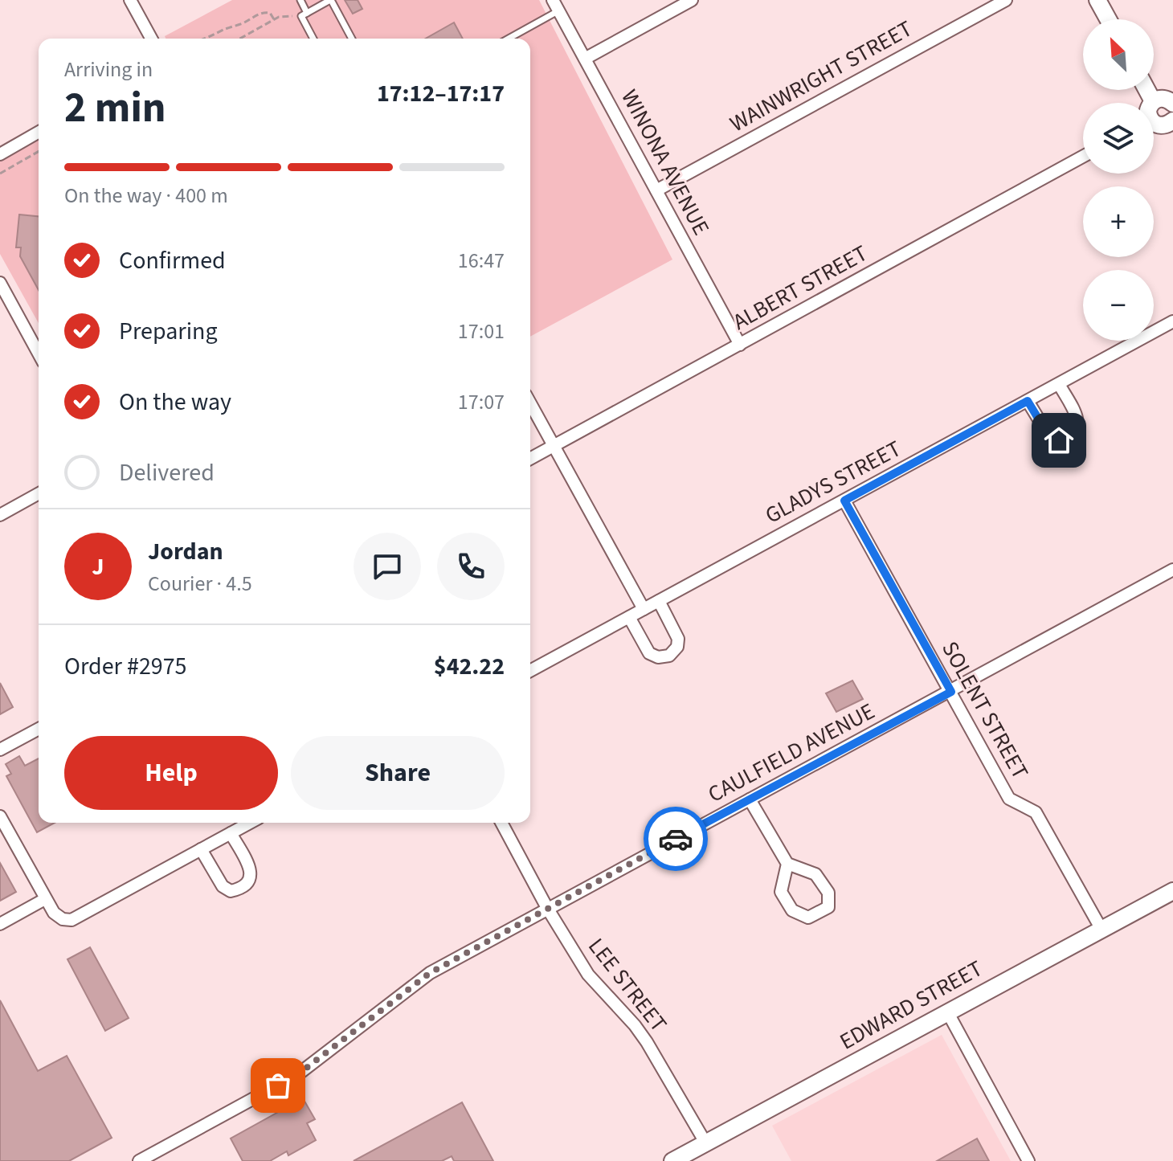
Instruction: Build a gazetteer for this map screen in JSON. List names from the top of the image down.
{
  "streets": {
    "street": [
      "WAINWRIGHT STREET",
      "WINONA AVENUE",
      "ALBERT STREET",
      "GLADYS STREET",
      "SOLENT STREET",
      "CAULFIELD AVENUE",
      "LEE STREET",
      "EDWARD STREET"
    ]
  },
  "crossings": [
    ["WAINWRIGHT STREET", "WINONA AVENUE"],
    ["WINONA AVENUE", "ALBERT STREET"],
    ["GLADYS STREET", "SOLENT STREET"],
    ["SOLENT STREET", "CAULFIELD AVENUE"],
    ["SOLENT STREET", "EDWARD STREET"],
    ["CAULFIELD AVENUE", "LEE STREET"],
    ["LEE STREET", "EDWARD STREET"]
  ],
  "north": "top left",
  "page": {
    "map_buttons": ["+", "−"],
    "heading": ["2 min", "Arriving in", "17:12–17:17"],
    "panel": [
      "Jordan",
      "Courier · 4.5",
      "Order #2975",
      "$42.22"
    ],
    "bar": "On the way · 400 m",
    "list": [
      ["Confirmed", "16:47"],
      ["Preparing", "17:01"],
      ["On the way", "17:07"],
      "Delivered"
    ],
    "round": "J",
    "buttons": ["Help", "Share"]
  }
}
